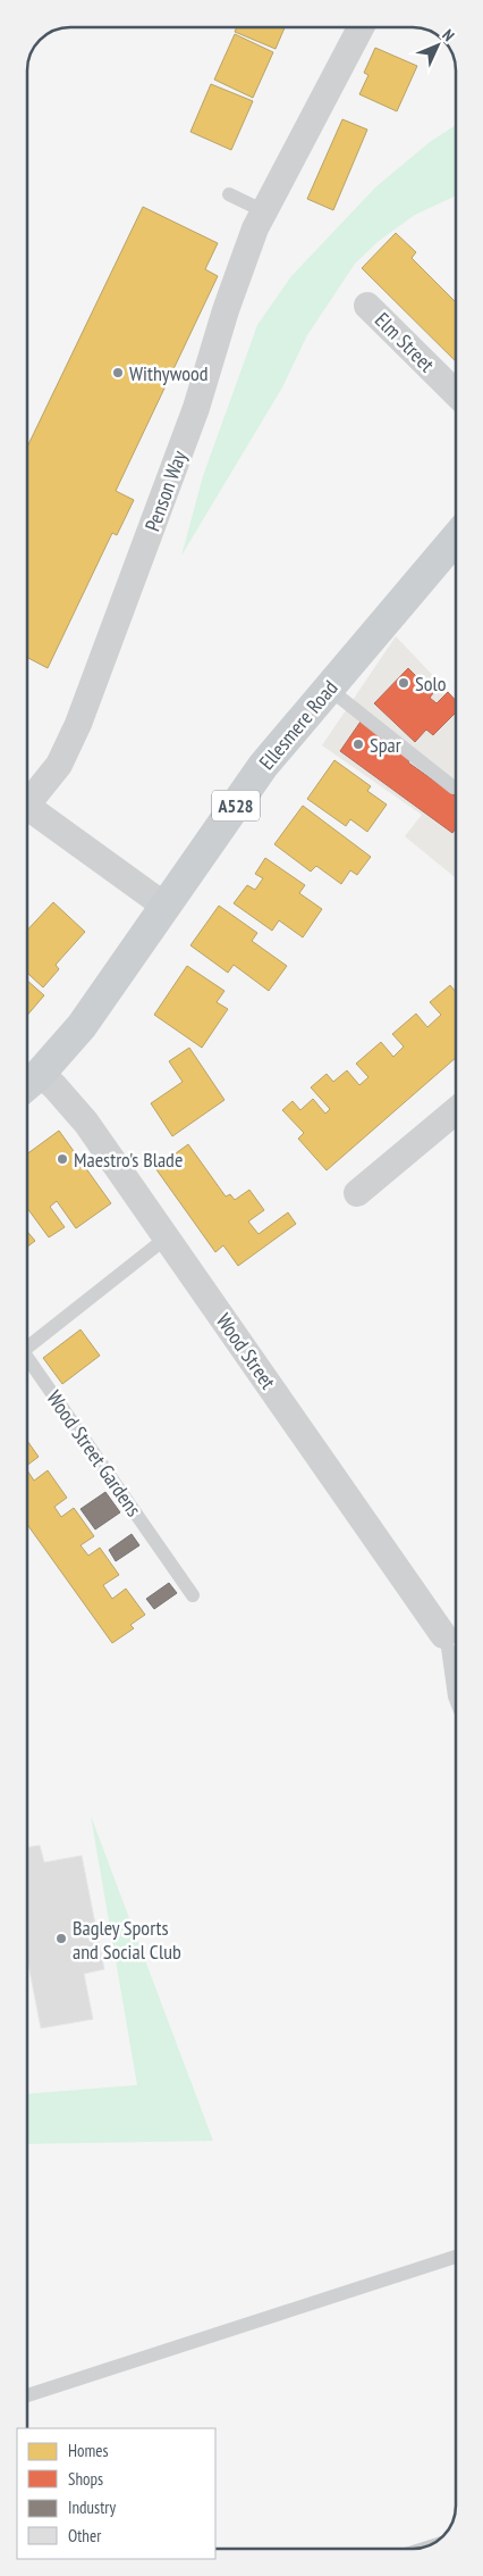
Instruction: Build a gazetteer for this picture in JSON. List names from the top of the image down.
{
  "streets": {
    "main road": ["Ellesmere Road", "A528"],
    "street": ["Elm Street", "Penson Way", "Wood Street"],
    "lane": ["Wood Street Gardens"]
  },
  "crossings": [
    ["Penson Way", "Ellesmere Road"],
    ["Ellesmere Road", "Wood Street"],
    ["Wood Street", "Wood Street Gardens"]
  ],
  "places": [
    "Withywood",
    "Solo",
    "Spar",
    "Maestro's Blade",
    "Bagley Sports and Social Club"
  ],
  "legend": [
    "Homes",
    "Shops",
    "Industry",
    "Other"
  ],
  "north": "top right"
}
